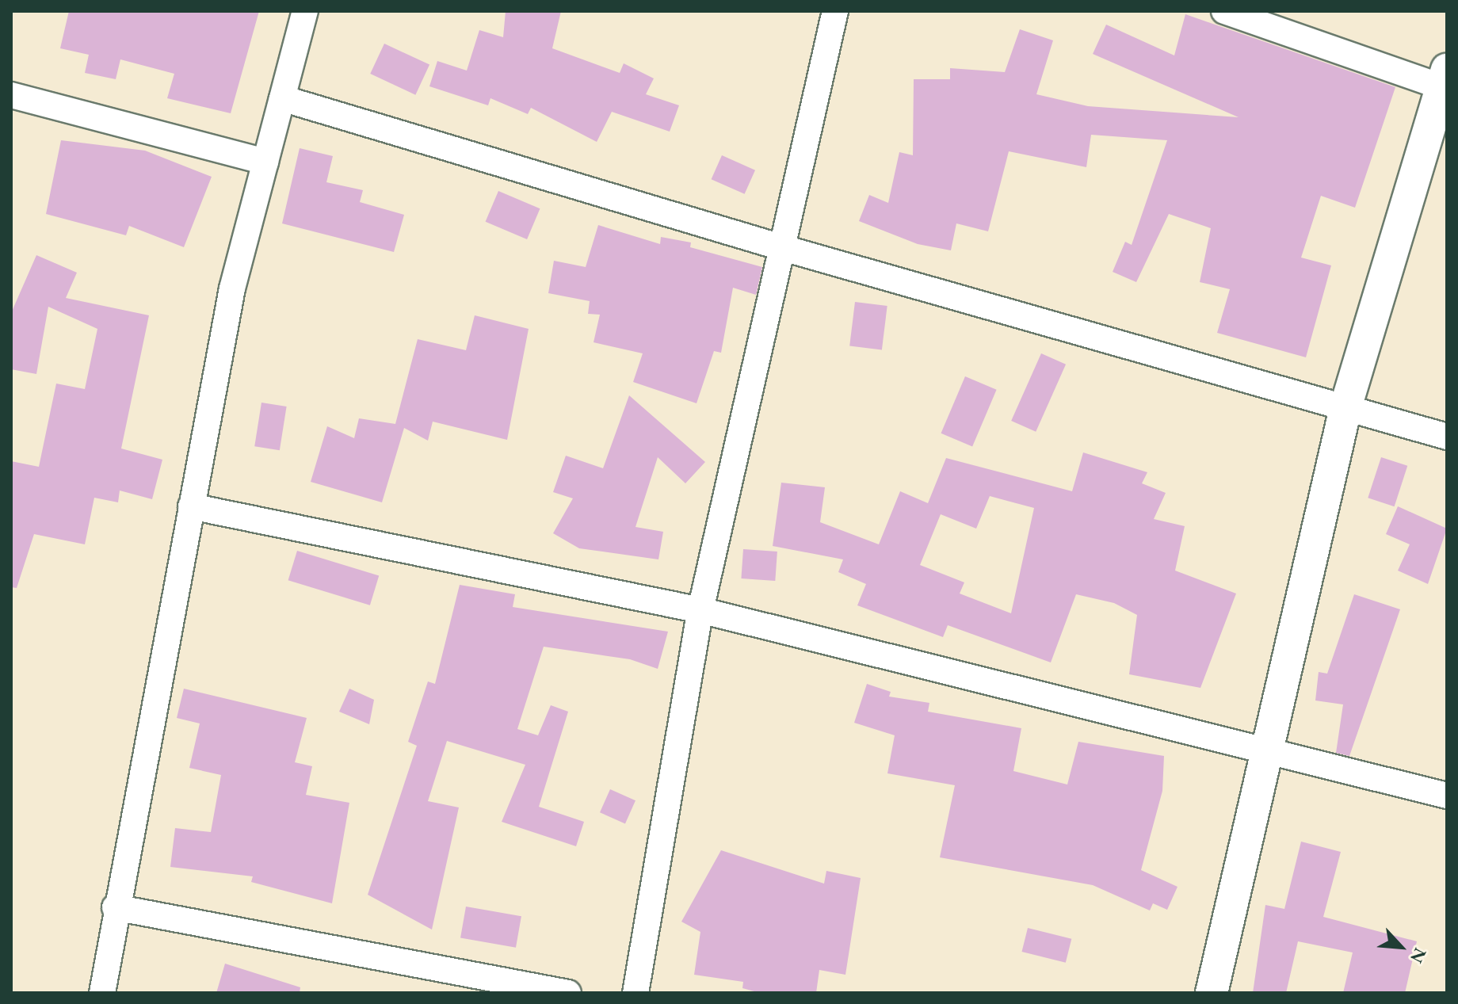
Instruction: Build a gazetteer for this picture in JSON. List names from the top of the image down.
{
  "north": "bottom right"
}
